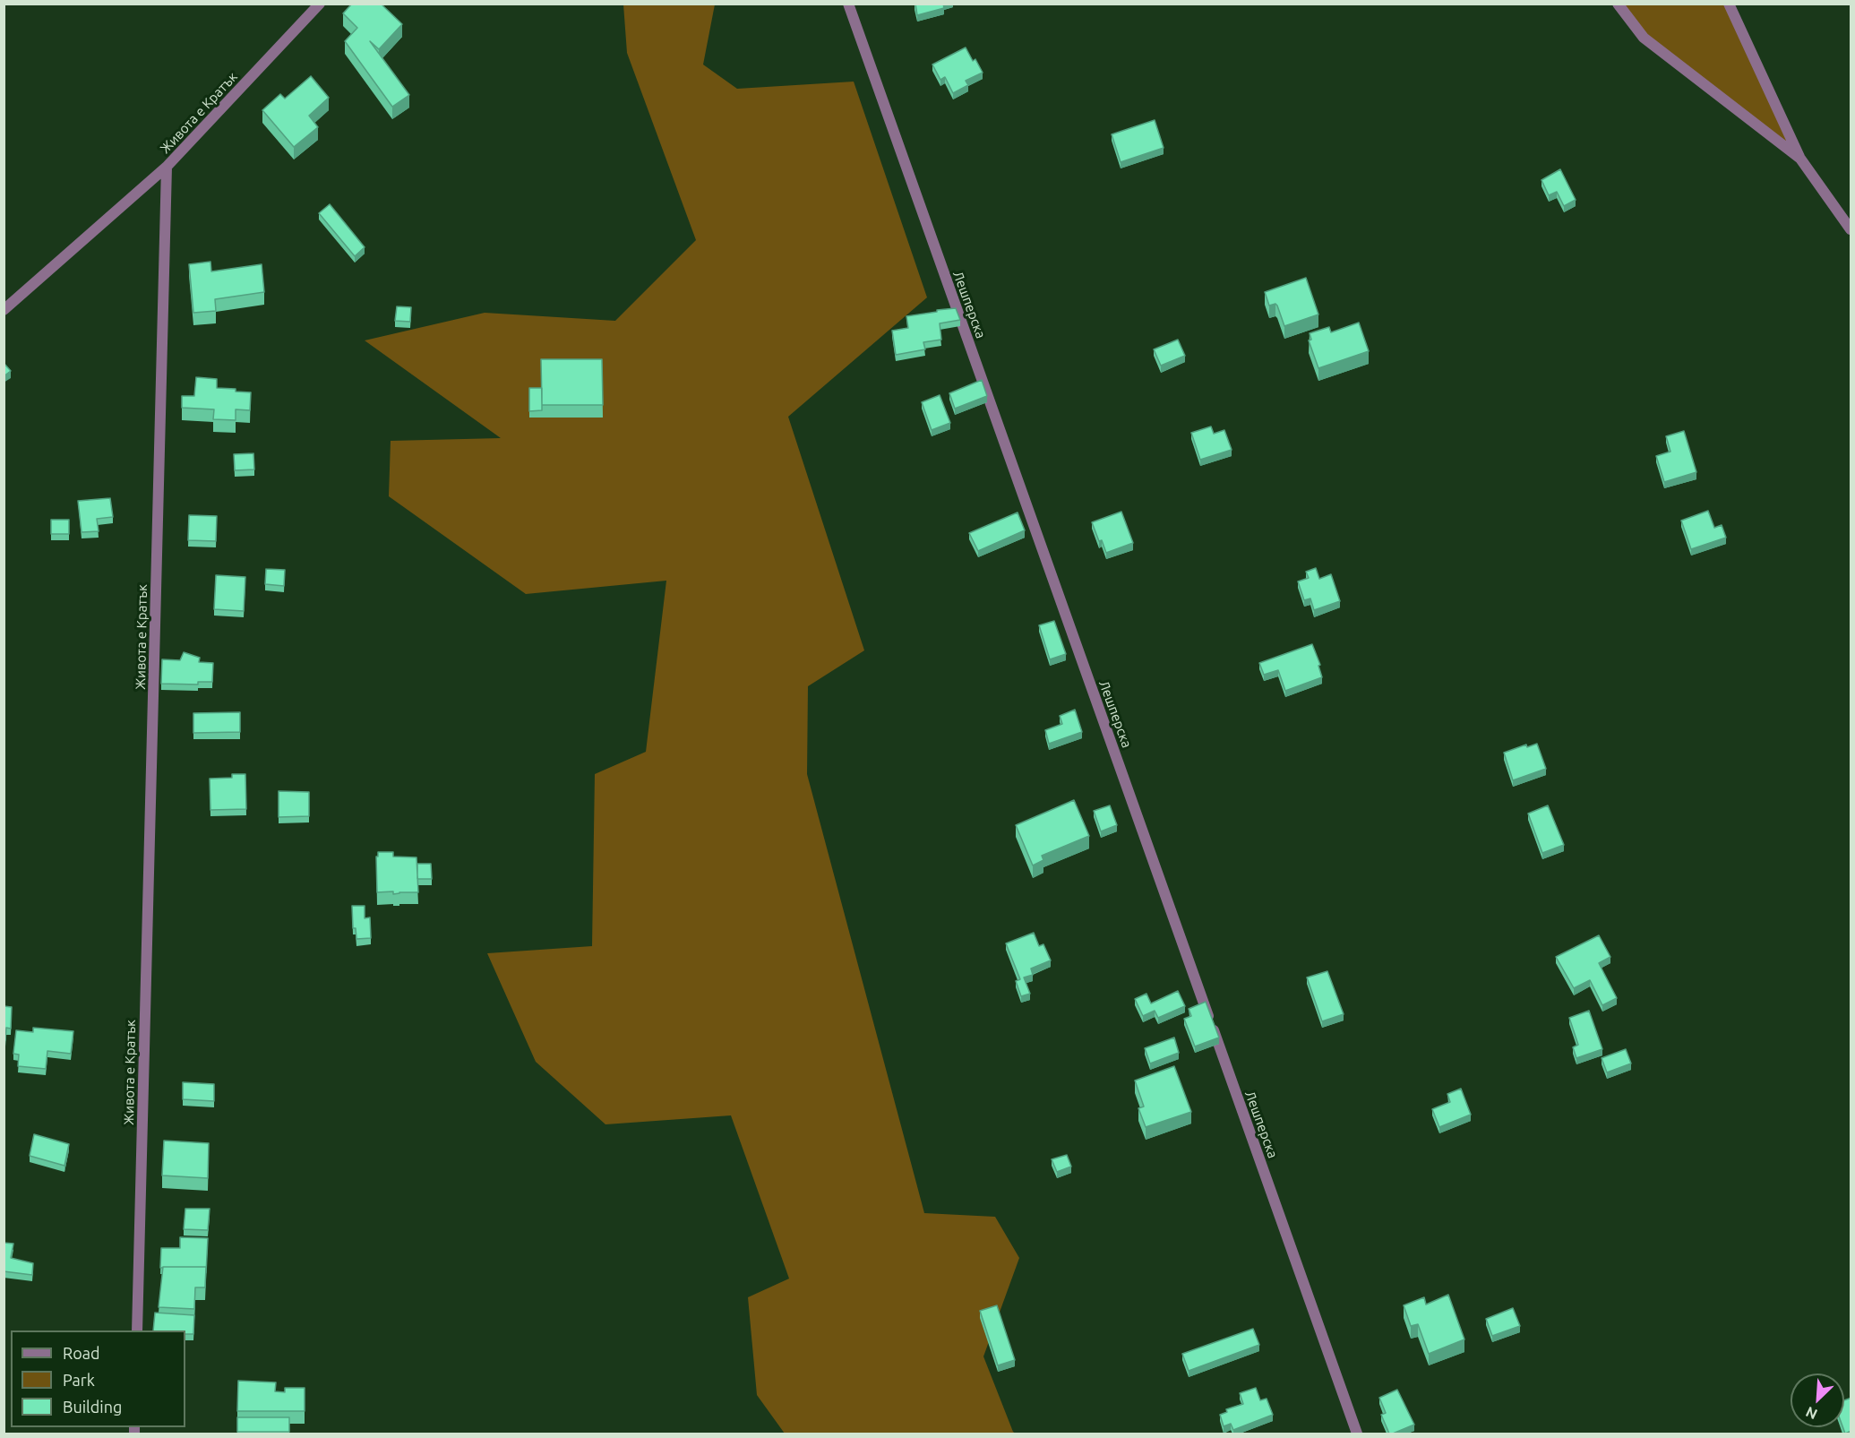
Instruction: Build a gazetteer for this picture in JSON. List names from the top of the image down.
{
  "streets": {
    "street": ["Живота е Кратък", "Лешперска"]
  },
  "legend": ["Road", "Park", "Building"],
  "north": "bottom left"
}
